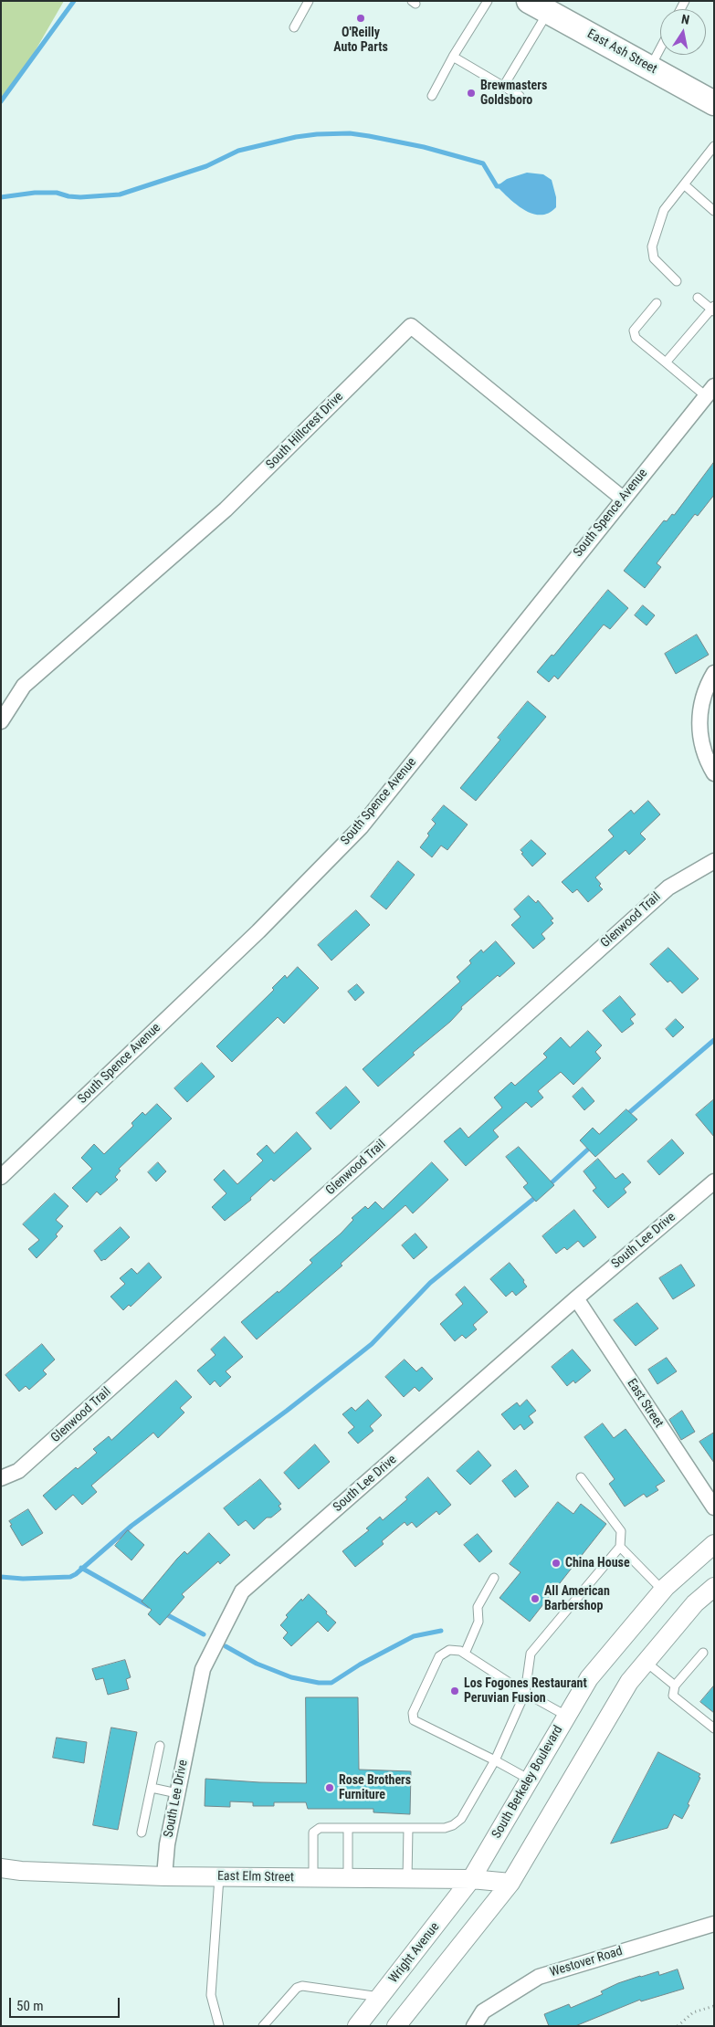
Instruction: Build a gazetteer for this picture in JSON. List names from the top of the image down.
{
  "streets": {
    "main road": ["East Ash Street"],
    "street": [
      "South Hillcrest Drive",
      "South Spence Avenue",
      "Glenwood Trail",
      "South Lee Drive",
      "East Street",
      "South Berkeley Boulevard",
      "East Elm Street",
      "Wright Avenue",
      "Westover Road"
    ]
  },
  "crossings": [
    ["South Hillcrest Drive", "South Spence Avenue"],
    ["South Lee Drive", "East Street"],
    ["South Lee Drive", "East Elm Street"],
    ["South Berkeley Boulevard", "East Elm Street"],
    ["South Berkeley Boulevard", "Wright Avenue"],
    ["East Elm Street", "Wright Avenue"]
  ],
  "places": [
    "O'Reilly Auto Parts",
    "Brewmasters Goldsboro",
    "China House",
    "All American Barbershop",
    "Los Fogones Restaurant Peruvian Fusion",
    "Rose Brothers Furniture"
  ],
  "scale_bar": "50 m",
  "north": "top"
}
